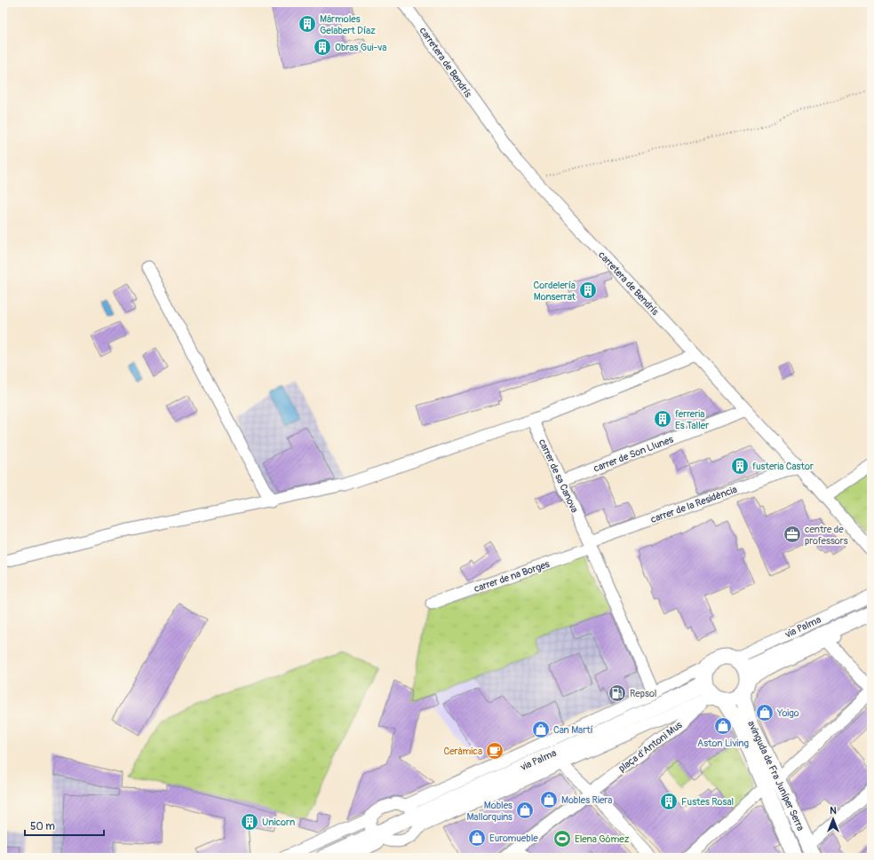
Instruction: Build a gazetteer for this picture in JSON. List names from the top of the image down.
{
  "streets": {
    "main road": ["via Palma", "avinguda de Fra Juníper Serra"],
    "street": [
      "carretera de Bendrís",
      "carrer de Son Llunes",
      "carrer de sa Canova",
      "carrer de la Residència",
      "carrer de na Borges",
      "plaça d'Antoni Mus"
    ]
  },
  "crossings": [
    ["carretera de Bendrís", "carrer de Son Llunes"],
    ["carretera de Bendrís", "carrer de la Residència"],
    ["carrer de Son Llunes", "carrer de sa Canova"],
    ["carrer de sa Canova", "carrer de la Residència"],
    ["carrer de sa Canova", "carrer de na Borges"],
    ["carrer de sa Canova", "via Palma"],
    ["carrer de la Residència", "carrer de na Borges"],
    ["via Palma", "plaça d'Antoni Mus"],
    ["via Palma", "avinguda de Fra Juníper Serra"],
    ["plaça d'Antoni Mus", "avinguda de Fra Juníper Serra"]
  ],
  "places": {
    "building": [
      "Mármoles Gelabert Díaz",
      "Obras Gui-va",
      "Cordelería Monserrat",
      "ferreria Es Taller",
      "fusteria Castor",
      "Fustes Rosal",
      "Unicorn"
    ],
    "office": ["centre de professors"],
    "fuel station": ["Repsol"],
    "shop": [
      "Yoigo",
      "Aston Living",
      "Can Martí",
      "Mobles Riera",
      "Mobles Mallorquins",
      "Euromueble"
    ],
    "cafe": ["Ceràmica"],
    "sports": ["Elena Gómez"]
  },
  "scale_bar": "50 m",
  "north": "top"
}
